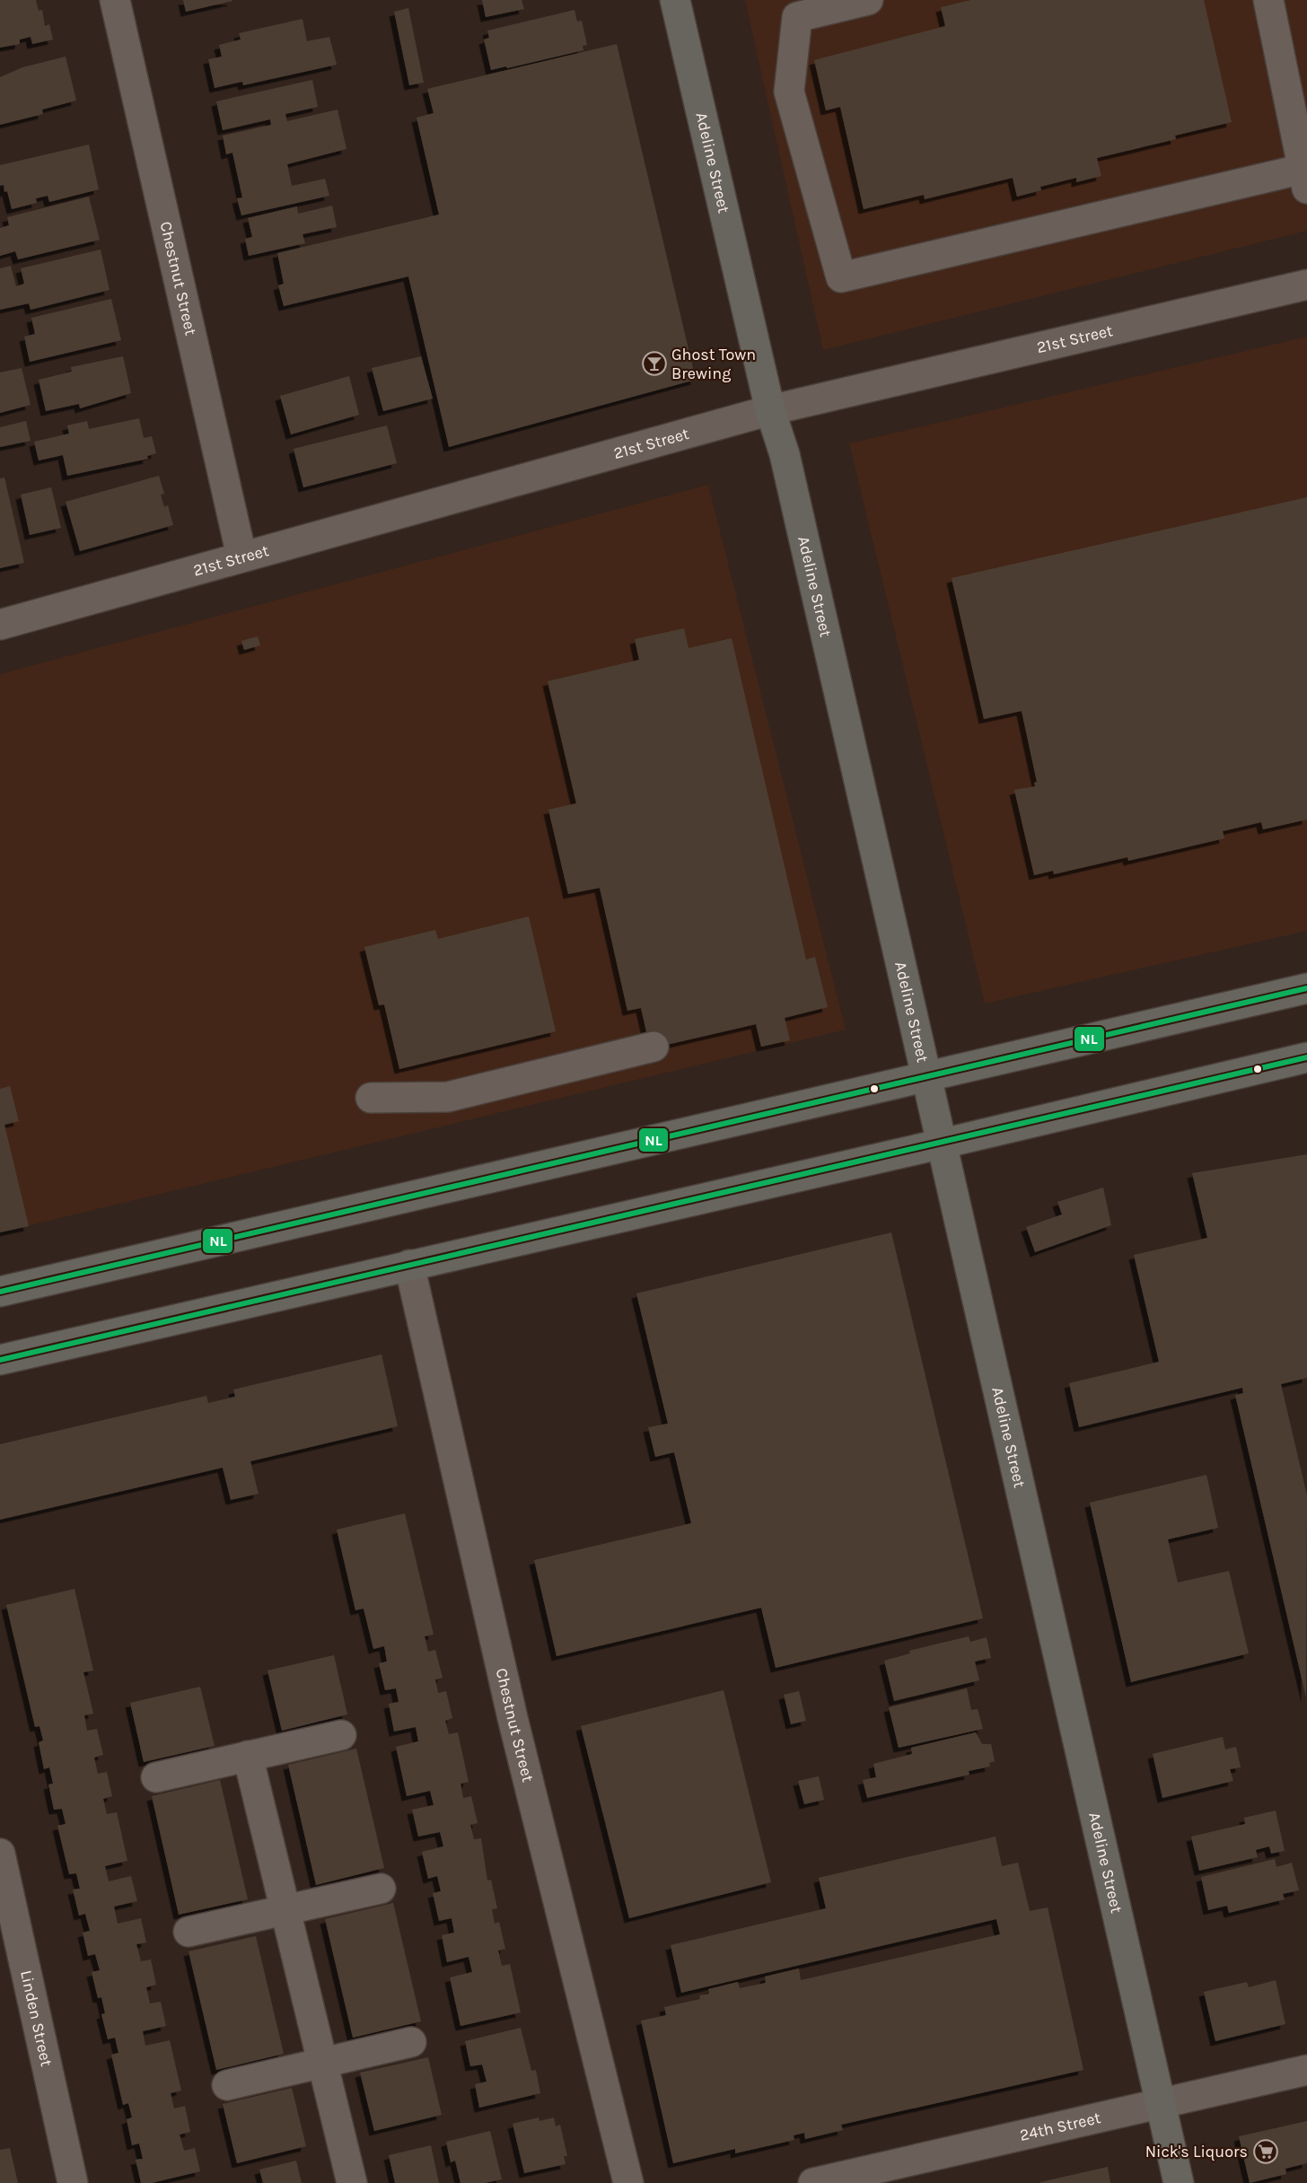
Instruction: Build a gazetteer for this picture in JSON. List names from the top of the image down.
{
  "streets": {
    "main road": ["Adeline Street"],
    "street": [
      "Chestnut Street",
      "21st Street",
      "Linden Street",
      "24th Street"
    ]
  },
  "crossings": [
    ["Adeline Street", "21st Street"],
    ["Adeline Street", "24th Street"],
    ["Chestnut Street", "21st Street"]
  ],
  "places": {
    "bar": ["Ghost Town Brewing"],
    "supermarket": ["Nick's Liquors"]
  },
  "lines": ["transit line NL"]
}
